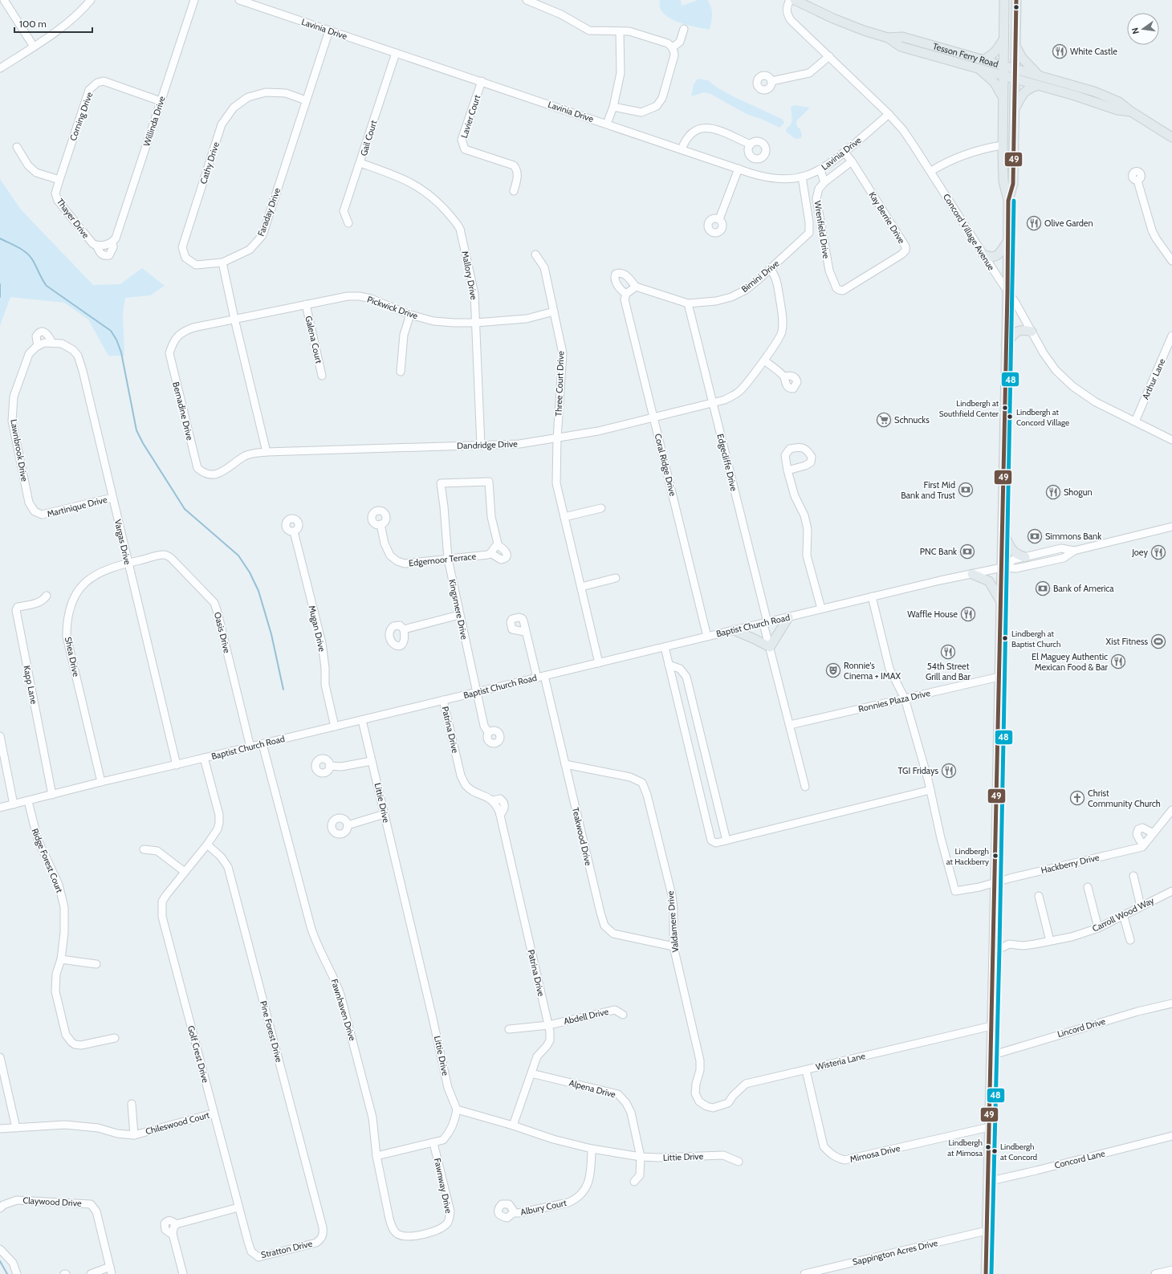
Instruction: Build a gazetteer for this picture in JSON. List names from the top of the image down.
{
  "streets": {
    "main road": ["Tesson Ferry Road"],
    "street": [
      "Lavinia Drive",
      "Corning Drive",
      "Lavier Court",
      "Willinda Drive",
      "Gail Court",
      "Cathy Drive",
      "Faraday Drive",
      "Kay Berrie Drive",
      "Thayer Drive",
      "Wrenfield Drive",
      "Concord Village Avenue",
      "Mallory Drive",
      "Bimini Drive",
      "Pickwick Drive",
      "Galena Court",
      "Arthur Lane",
      "Three Court Drive",
      "Bernadine Drive",
      "Dandridge Drive",
      "Lawnbrook Drive",
      "Edgecliffe Drive",
      "Coral Ridge Drive",
      "Martinique Drive",
      "Vargas Drive",
      "Edgemoor Terrace",
      "Kingsmere Drive",
      "Baptist Church Road",
      "Mugan Drive",
      "Oasis Drive",
      "Shea Drive",
      "Kapp Lane",
      "Ronnies Plaza Drive",
      "Patrina Drive",
      "Littie Drive",
      "Teakwood Drive",
      "Ridge Forest Court",
      "Hackberry Drive",
      "Carroll Wood Way",
      "Valdamere Drive",
      "Fawnhaven Drive",
      "Abdell Drive",
      "Lincord Drive",
      "Pine Forest Drive",
      "Golf Crest Drive",
      "Wisteria Lane",
      "Alpena Drive",
      "Chileswood Court",
      "Mimosa Drive",
      "Concord Lane",
      "Fawnway Drive",
      "Claywood Drive",
      "Albury Court",
      "Stratton Drive",
      "Sappington Acres Drive"
    ]
  },
  "crossings": [
    ["Lavinia Drive", "Lavier Court"],
    ["Lavinia Drive", "Gail Court"],
    ["Lavinia Drive", "Faraday Drive"],
    ["Lavinia Drive", "Kay Berrie Drive"],
    ["Lavinia Drive", "Concord Village Avenue"],
    ["Lavinia Drive", "Bimini Drive"],
    ["Corning Drive", "Willinda Drive"],
    ["Corning Drive", "Thayer Drive"],
    ["Willinda Drive", "Thayer Drive"],
    ["Gail Court", "Mallory Drive"],
    ["Cathy Drive", "Faraday Drive"],
    ["Kay Berrie Drive", "Wrenfield Drive"],
    ["Concord Village Avenue", "Arthur Lane"],
    ["Mallory Drive", "Pickwick Drive"],
    ["Mallory Drive", "Dandridge Drive"],
    ["Bimini Drive", "Dandridge Drive"],
    ["Bimini Drive", "Edgecliffe Drive"],
    ["Bimini Drive", "Coral Ridge Drive"],
    ["Pickwick Drive", "Galena Court"],
    ["Pickwick Drive", "Three Court Drive"],
    ["Pickwick Drive", "Bernadine Drive"],
    ["Three Court Drive", "Dandridge Drive"],
    ["Three Court Drive", "Baptist Church Road"],
    ["Bernadine Drive", "Dandridge Drive"],
    ["Dandridge Drive", "Edgecliffe Drive"],
    ["Dandridge Drive", "Coral Ridge Drive"],
    ["Lawnbrook Drive", "Martinique Drive"],
    ["Lawnbrook Drive", "Vargas Drive"],
    ["Edgecliffe Drive", "Baptist Church Road"],
    ["Coral Ridge Drive", "Baptist Church Road"],
    ["Martinique Drive", "Vargas Drive"],
    ["Vargas Drive", "Baptist Church Road"],
    ["Vargas Drive", "Oasis Drive"],
    ["Vargas Drive", "Shea Drive"],
    ["Edgemoor Terrace", "Kingsmere Drive"],
    ["Kingsmere Drive", "Baptist Church Road"],
    ["Baptist Church Road", "Mugan Drive"],
    ["Baptist Church Road", "Oasis Drive"],
    ["Baptist Church Road", "Shea Drive"],
    ["Baptist Church Road", "Kapp Lane"],
    ["Baptist Church Road", "Patrina Drive"],
    ["Baptist Church Road", "Littie Drive"],
    ["Baptist Church Road", "Teakwood Drive"],
    ["Baptist Church Road", "Ridge Forest Court"],
    ["Baptist Church Road", "Fawnhaven Drive"],
    ["Baptist Church Road", "Golf Crest Drive"],
    ["Oasis Drive", "Shea Drive"],
    ["Patrina Drive", "Littie Drive"],
    ["Patrina Drive", "Abdell Drive"],
    ["Patrina Drive", "Alpena Drive"],
    ["Littie Drive", "Alpena Drive"],
    ["Littie Drive", "Albury Court"],
    ["Teakwood Drive", "Valdamere Drive"],
    ["Valdamere Drive", "Wisteria Lane"],
    ["Fawnhaven Drive", "Fawnway Drive"],
    ["Pine Forest Drive", "Golf Crest Drive"],
    ["Pine Forest Drive", "Stratton Drive"],
    ["Golf Crest Drive", "Chileswood Court"],
    ["Golf Crest Drive", "Stratton Drive"],
    ["Wisteria Lane", "Mimosa Drive"]
  ],
  "places": {
    "restaurant": [
      "White Castle",
      "Olive Garden",
      "Shogun",
      "Joey",
      "Waffle House",
      "54th Street Grill and Bar",
      "El Maguey Authentic Mexican Food & Bar",
      "TGI Fridays"
    ],
    "other": [
      "Lindbergh at Southfield Center",
      "Lindbergh at Concord Village",
      "Lindbergh at Baptist Church",
      "Lindbergh at Hackberry",
      "Lindbergh at Mimosa",
      "Lindbergh at Concord"
    ],
    "supermarket": ["Schnucks"],
    "bank": [
      "First Mid Bank and Trust",
      "Simmons Bank",
      "PNC Bank",
      "Bank of America"
    ],
    "sports": ["Xist Fitness"],
    "theatre": ["Ronnie's Cinema + IMAX"],
    "church": ["Christ Community Church"]
  },
  "lines": ["transit line 49", "transit line 48"],
  "scale_bar": "100 m",
  "north": "left"
}
